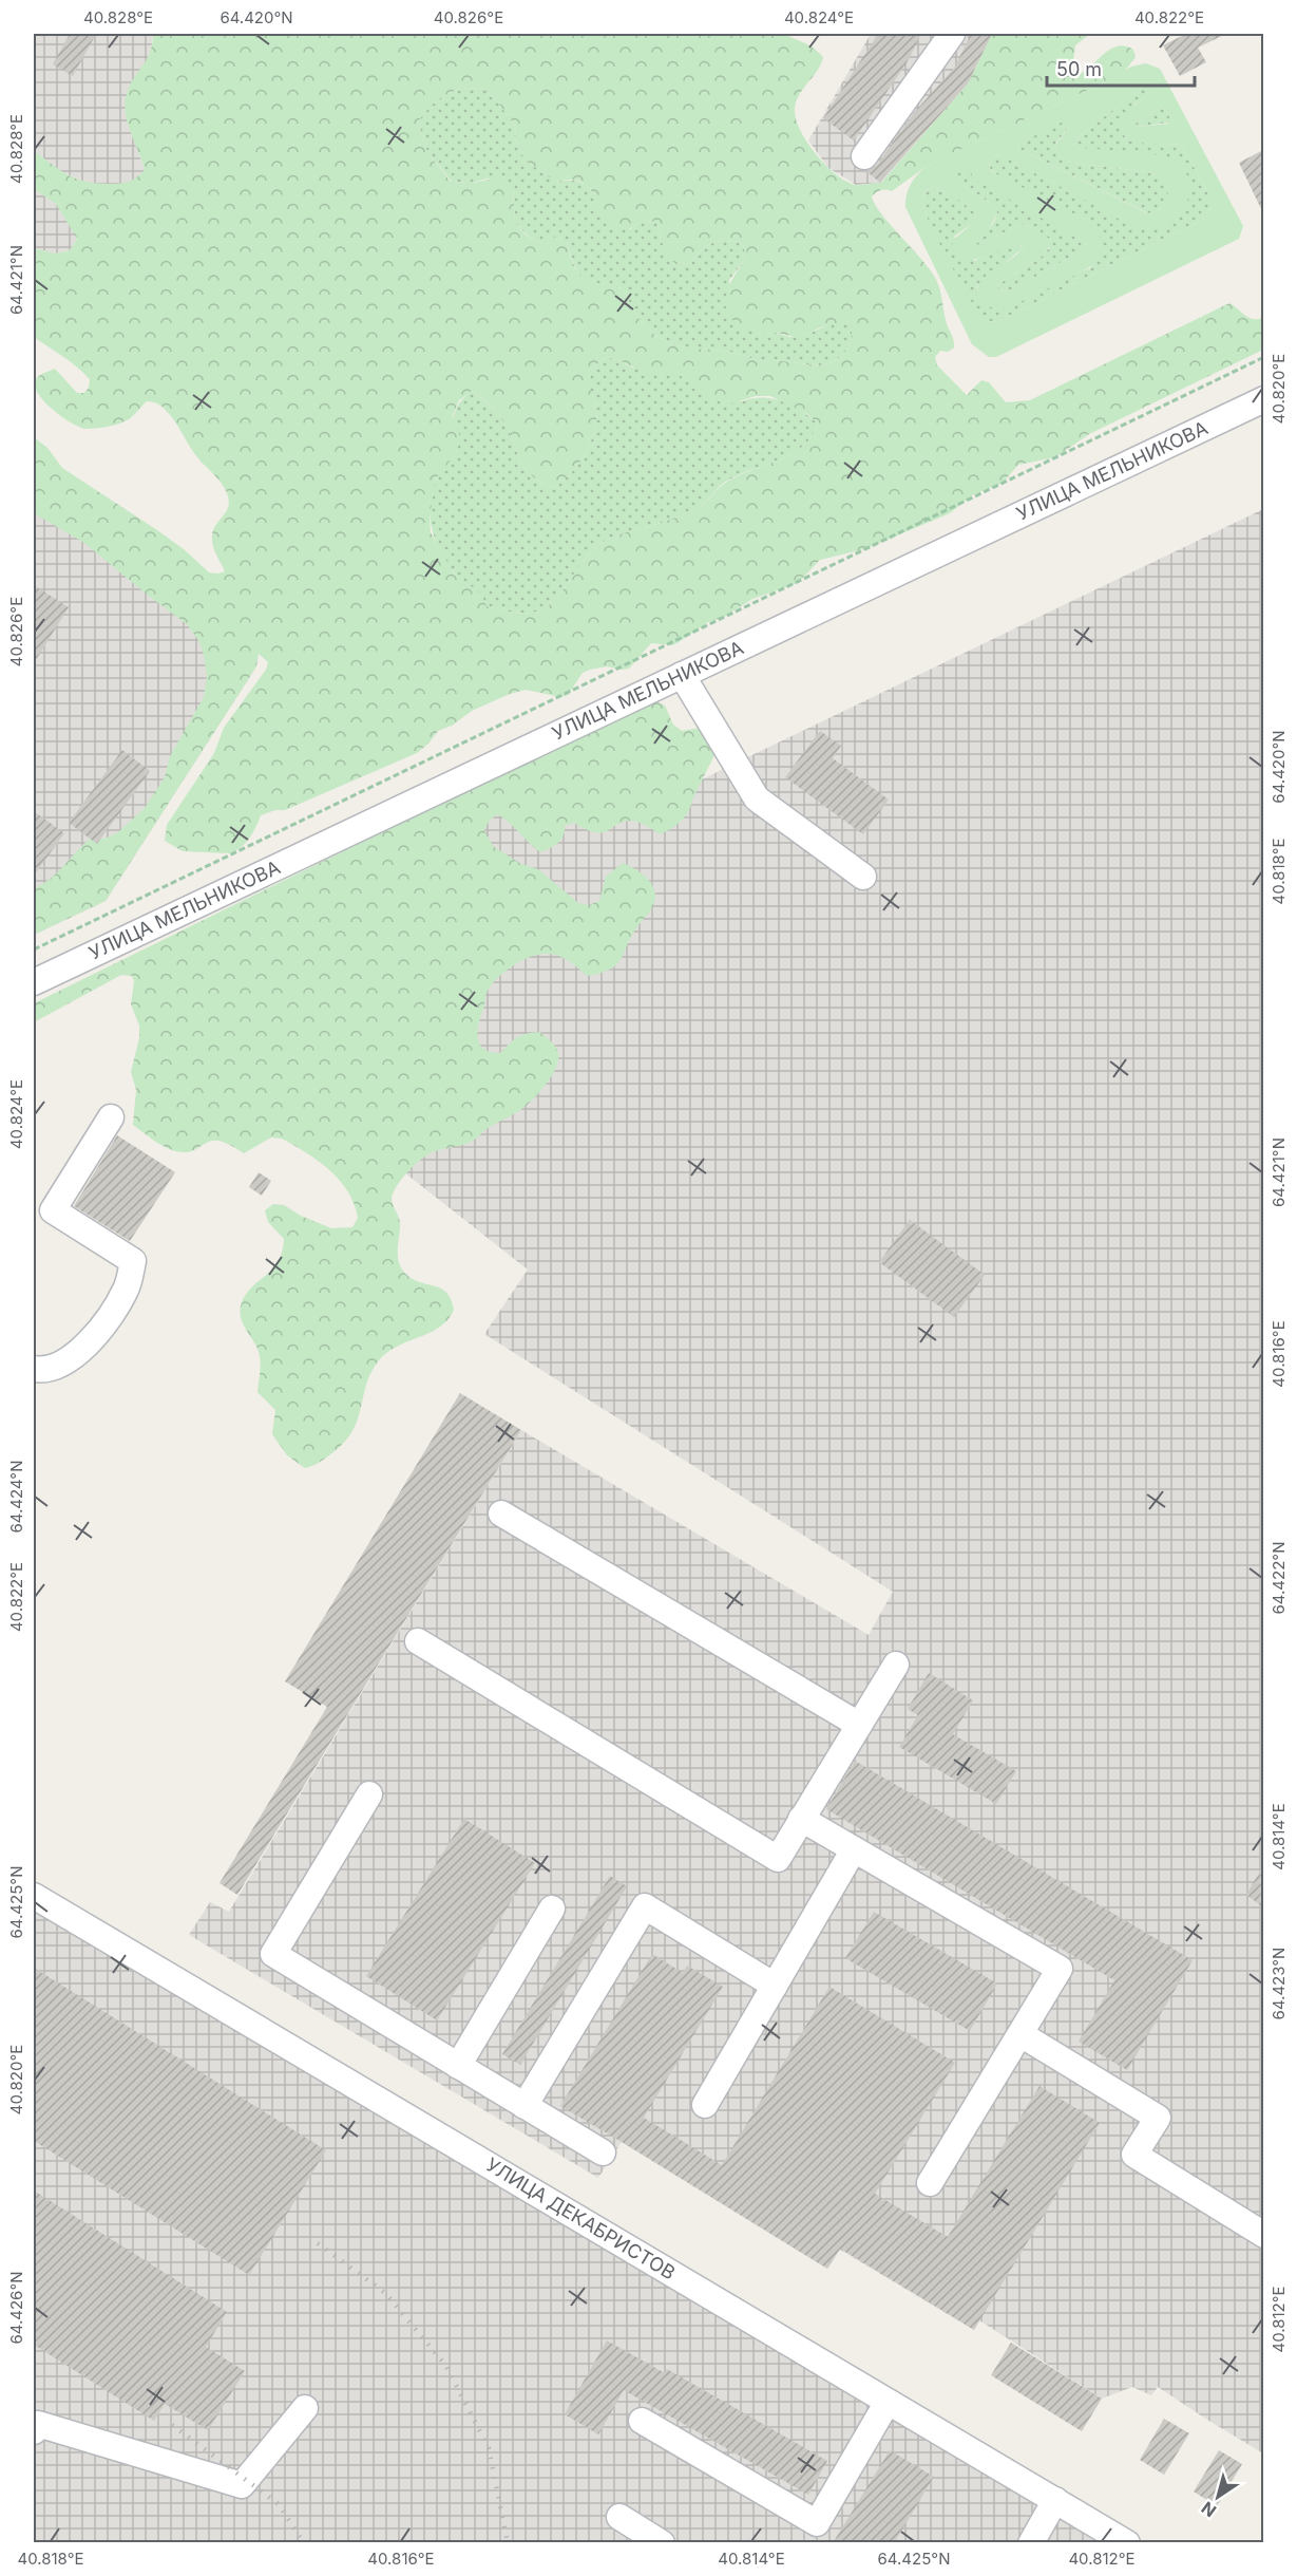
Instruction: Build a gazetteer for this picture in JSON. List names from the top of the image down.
{
  "streets": {
    "street": ["УЛИЦА МЕЛЬНИКОВА", "УЛИЦА ДЕКАБРИСТОВ"]
  },
  "scale_bar": "50 m",
  "north": "bottom left",
  "coordinates": [
    "40.828°E",
    "64.420°N",
    "40.826°E",
    "40.824°E",
    "40.822°E",
    "64.421°N",
    "40.820°E",
    "40.818°E",
    "40.816°E",
    "64.424°N",
    "64.422°N",
    "40.814°E",
    "64.425°N",
    "64.423°N",
    "64.426°N",
    "40.812°E"
  ]
}
